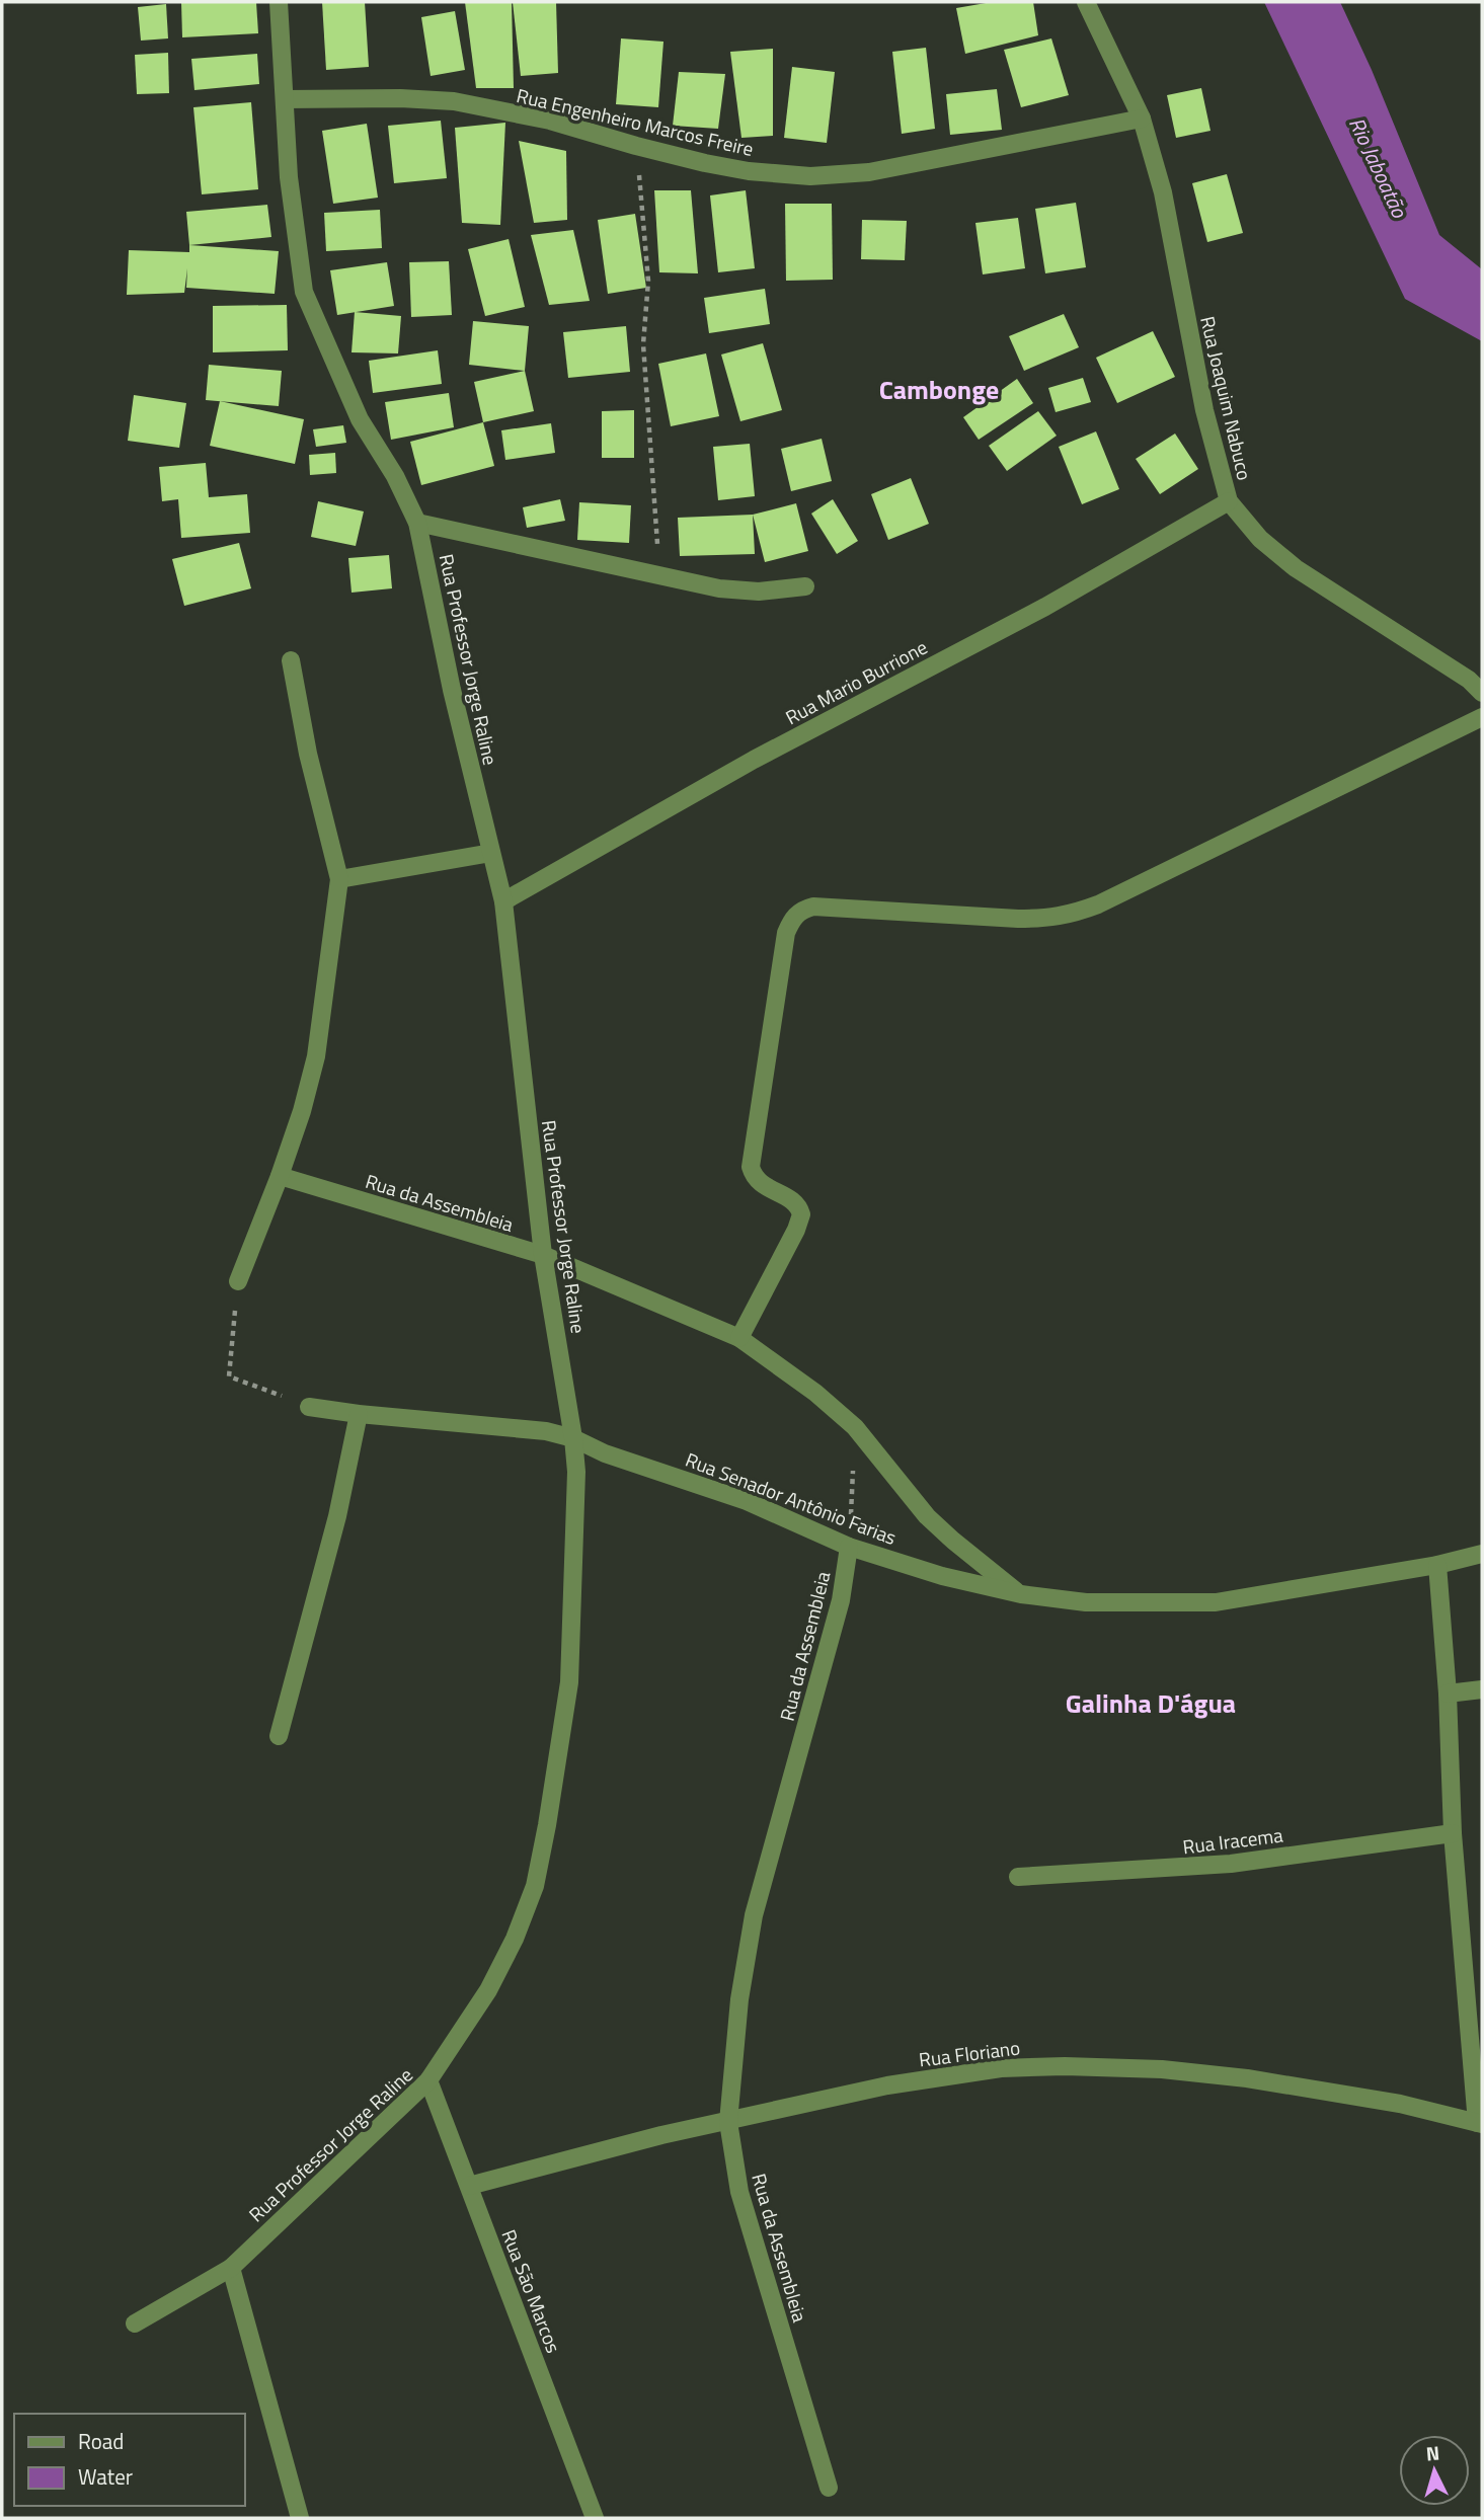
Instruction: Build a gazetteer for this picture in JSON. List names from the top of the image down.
{
  "streets": {
    "street": [
      "Rua Engenheiro Marcos Freire",
      "Rua Joaquim Nabuco",
      "Rua Professor Jorge Raline",
      "Rua Mario Burrione",
      "Rua da Assembleia",
      "Rua Senador Antônio Farias",
      "Rua Iracema",
      "Rua Floriano",
      "Rua São Marcos"
    ]
  },
  "crossings": [
    ["Rua Engenheiro Marcos Freire", "Rua Joaquim Nabuco"],
    ["Rua Engenheiro Marcos Freire", "Rua Professor Jorge Raline"],
    ["Rua Joaquim Nabuco", "Rua Mario Burrione"],
    ["Rua Professor Jorge Raline", "Rua Mario Burrione"],
    ["Rua Professor Jorge Raline", "Rua da Assembleia"],
    ["Rua Professor Jorge Raline", "Rua Senador Antônio Farias"],
    ["Rua Professor Jorge Raline", "Rua São Marcos"],
    ["Rua da Assembleia", "Rua Senador Antônio Farias"],
    ["Rua da Assembleia", "Rua Floriano"],
    ["Rua Floriano", "Rua São Marcos"]
  ],
  "districts": ["Cambonge", "Galinha D'água"],
  "water": ["Rio Jaboatão"],
  "legend": ["Road", "Water"],
  "north": "top"
}
